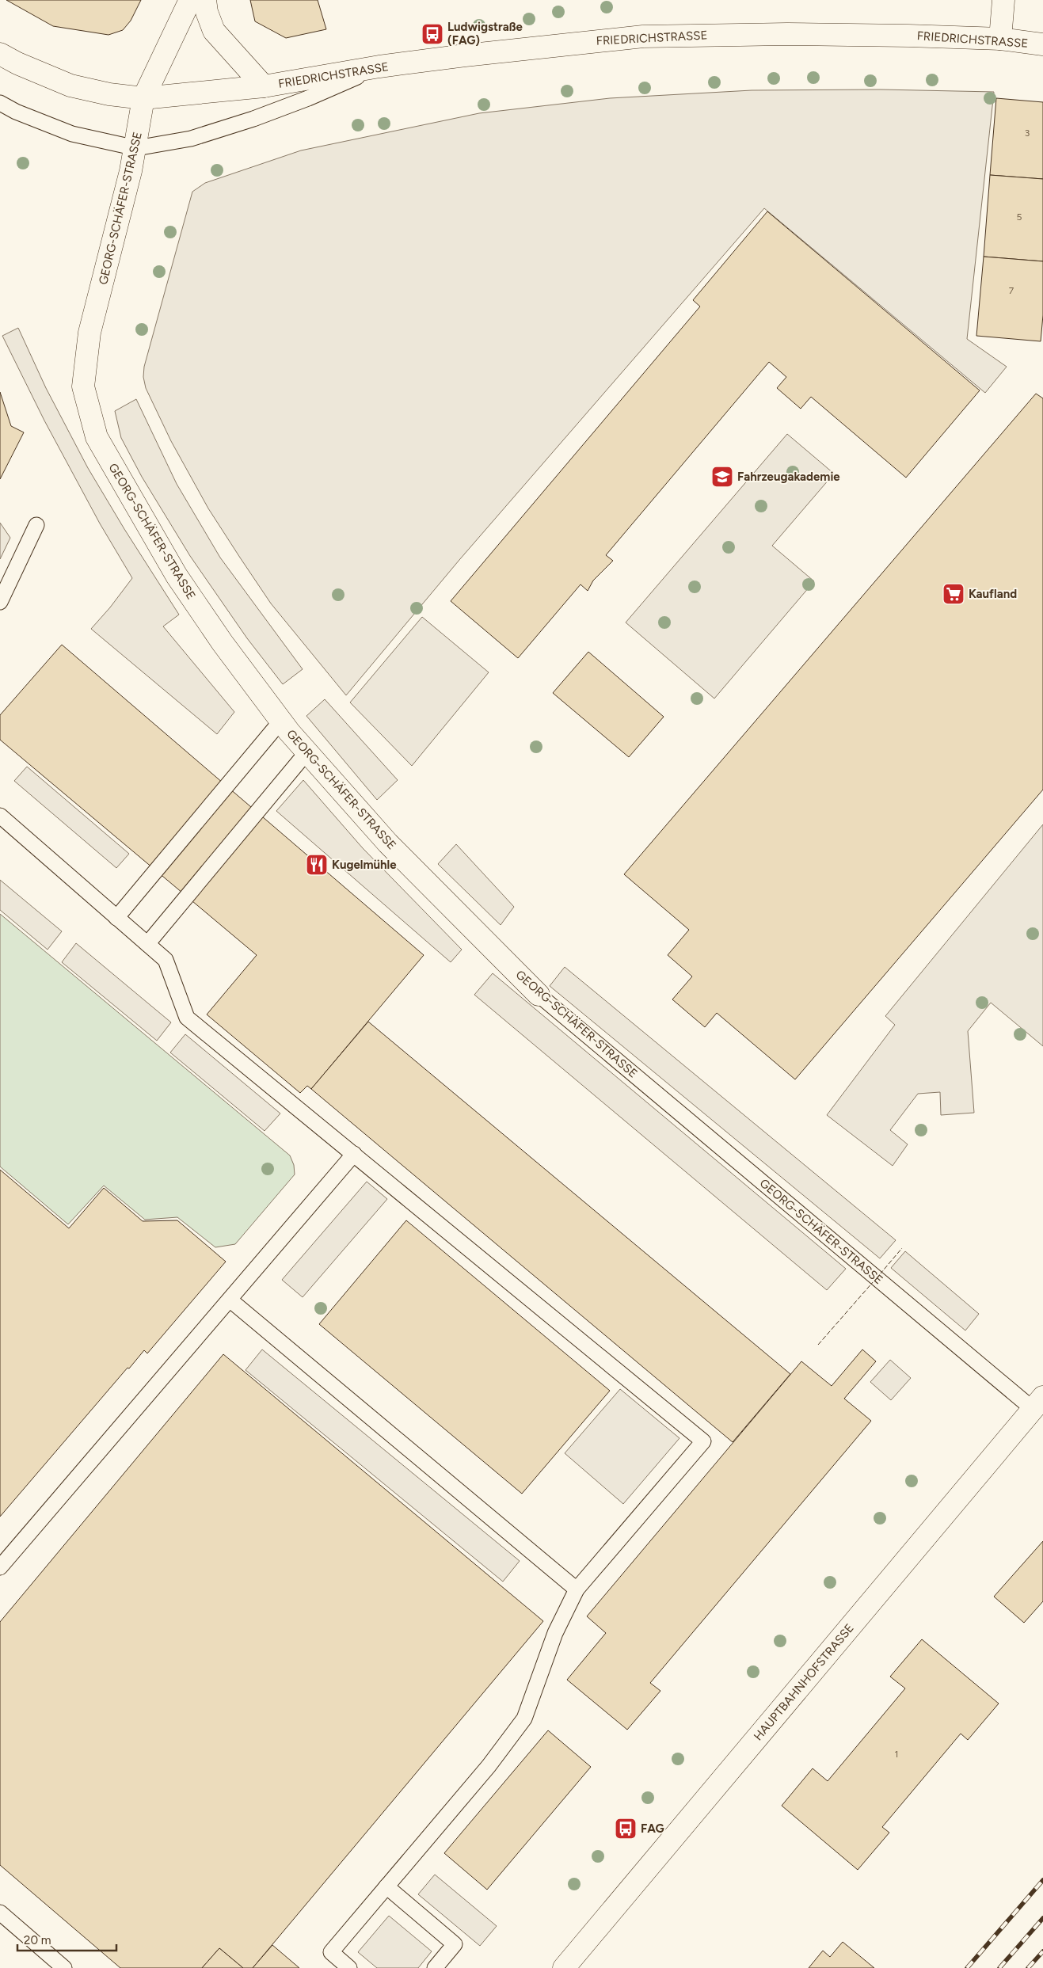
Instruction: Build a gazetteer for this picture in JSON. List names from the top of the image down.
{
  "streets": {
    "street": ["FRIEDRICHSTRASSE", "GEORG-SCHÄFER-STRASSE", "HAUPTBAHNHOFSTRASSE"]
  },
  "crossings": [
    ["FRIEDRICHSTRASSE", "GEORG-SCHÄFER-STRASSE"],
    ["GEORG-SCHÄFER-STRASSE", "HAUPTBAHNHOFSTRASSE"]
  ],
  "places": {
    "bus stop": ["Ludwigstraße (FAG)", "FAG"],
    "school or university": ["Fahrzeugakademie"],
    "supermarket": ["Kaufland"],
    "restaurant": ["Kugelmühle"]
  },
  "house_numbers": [
    "3",
    "5",
    "7",
    "1"
  ],
  "scale_bar": "20 m"
}
